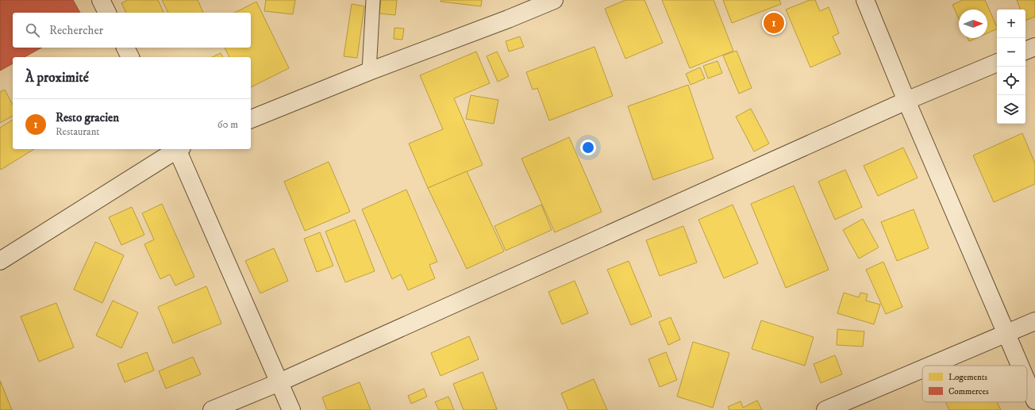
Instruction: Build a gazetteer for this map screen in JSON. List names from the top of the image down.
{
  "legend": ["Logements", "Commerces"],
  "north": "right",
  "page": {
    "map_buttons": ["+", "−"],
    "pins": "1",
    "search": "Rechercher",
    "heading": "À proximité",
    "list": [
      {
        "mark": "1",
        "name": "Resto gracien",
        "note": "Restaurant",
        "value": "60 m"
      }
    ]
  }
}
